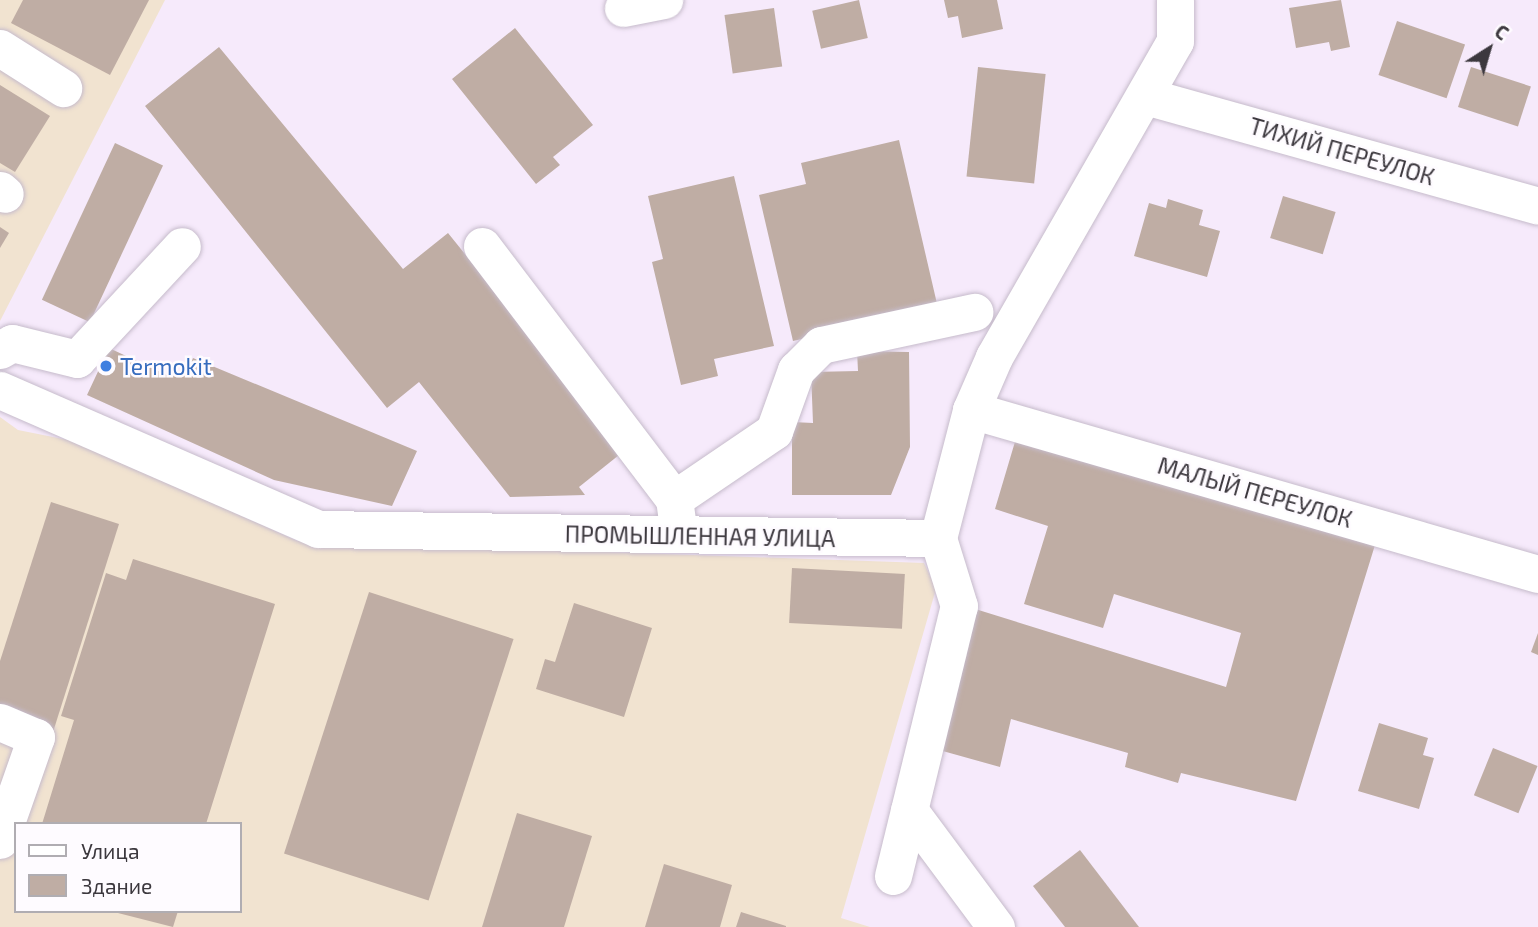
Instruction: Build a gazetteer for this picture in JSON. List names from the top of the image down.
{
  "streets": {
    "street": ["ТИХИЙ ПЕРЕУЛОК", "МАЛЫЙ ПЕРЕУЛОК", "ПРОМЫШЛЕННАЯ УЛИЦА"]
  },
  "places": ["Termokit"],
  "legend": ["Улица", "Здание"],
  "north": "top right"
}
